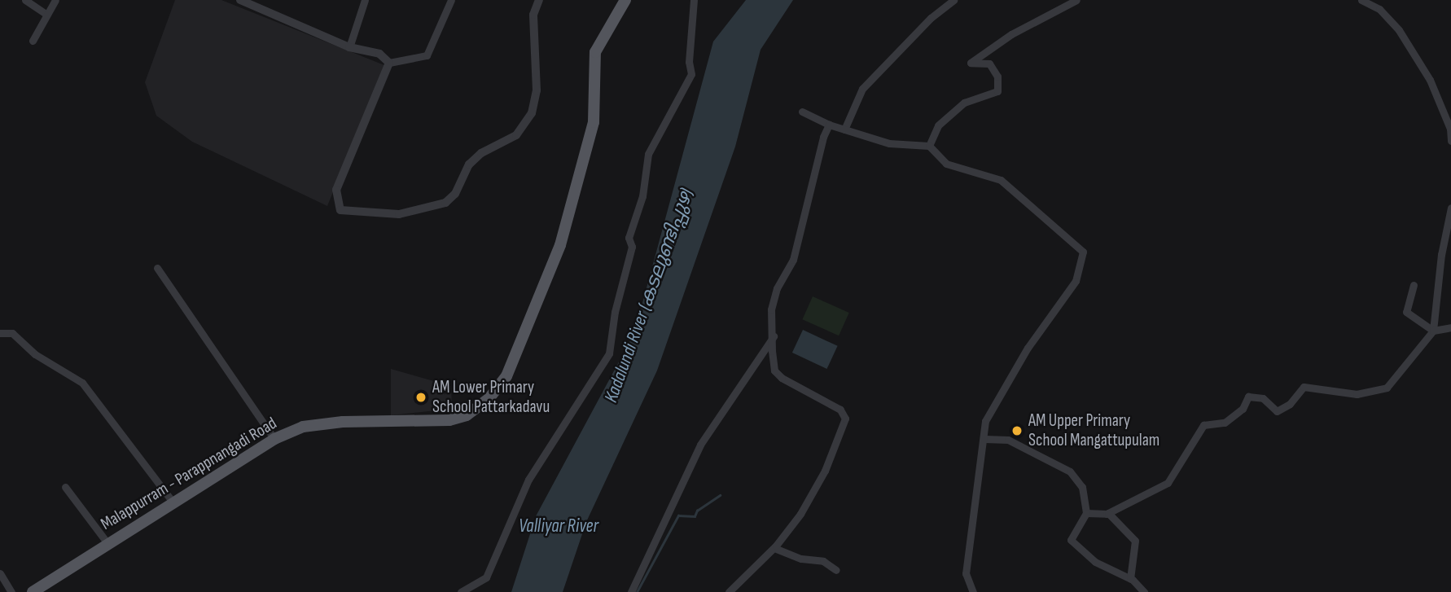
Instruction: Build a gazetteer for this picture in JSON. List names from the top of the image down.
{
  "streets": {
    "main road": ["Malappurram - Parappnangadi Road"]
  },
  "water": ["Kadalundi River (കടലുണ്ടിപ്പുഴ)", "Valliyar River"],
  "places": ["AM Lower Primary School Pattarkadavu", "AM Upper Primary School Mangattupulam"]
}
